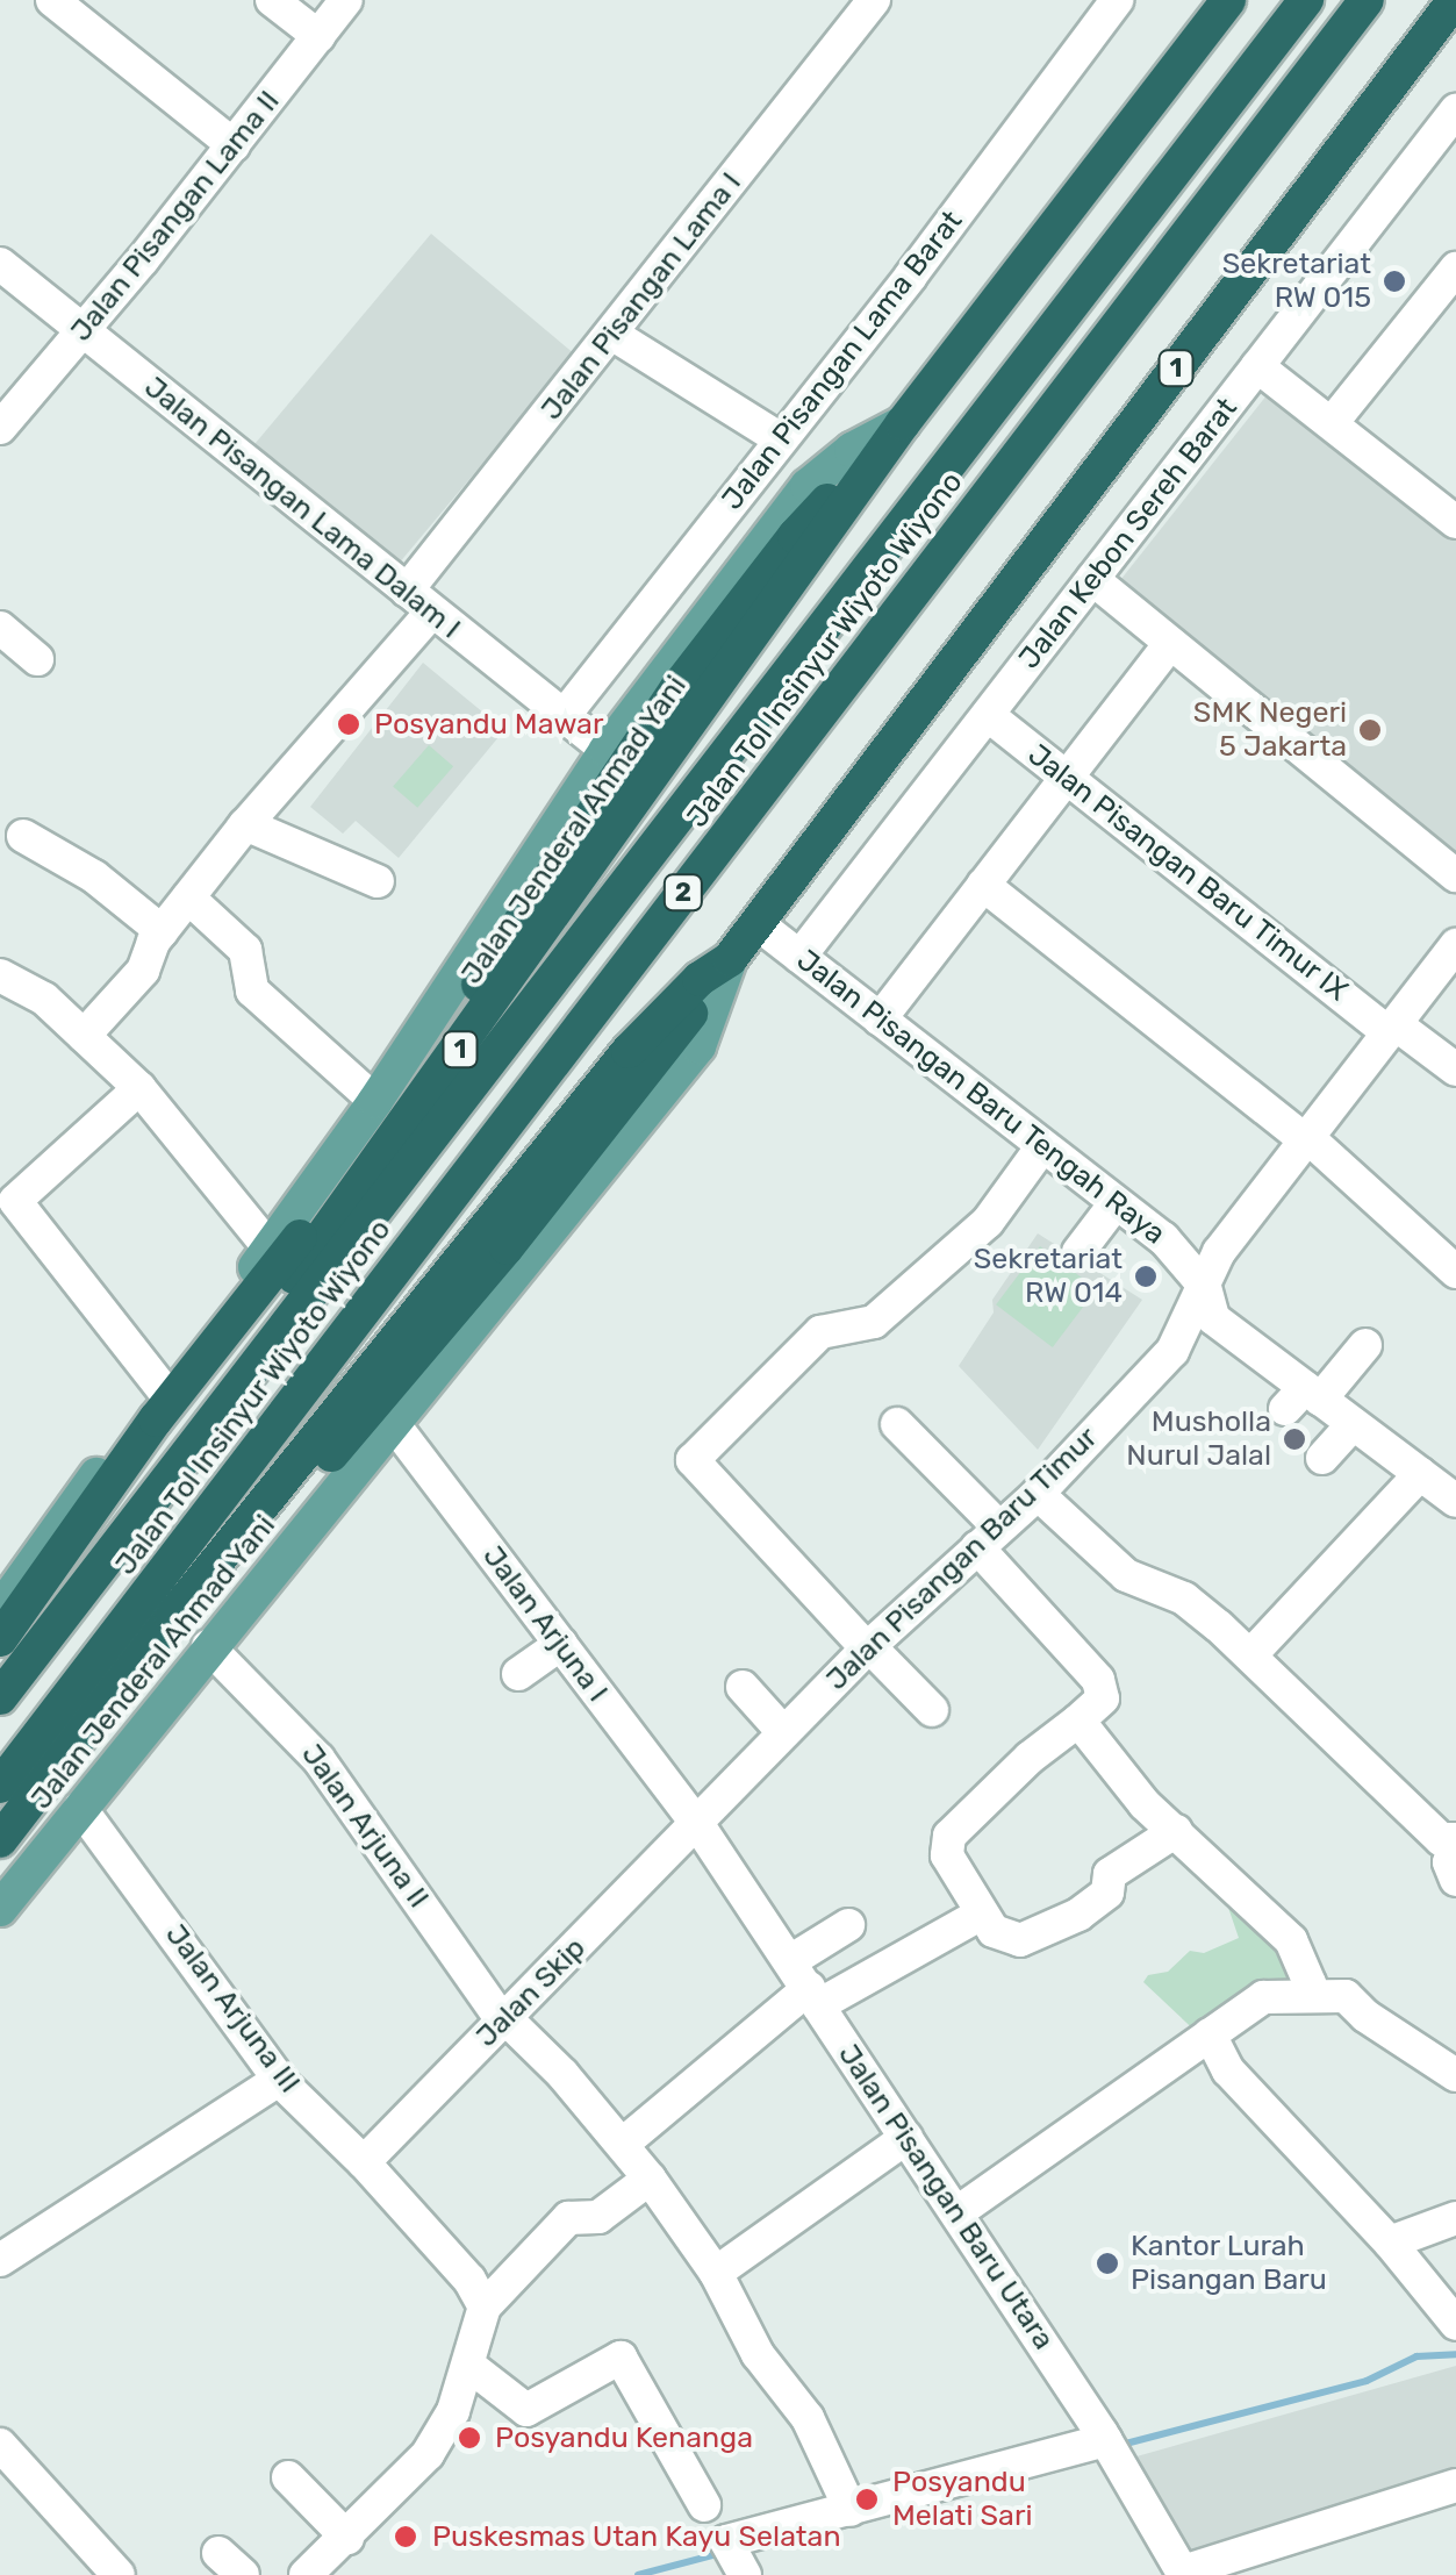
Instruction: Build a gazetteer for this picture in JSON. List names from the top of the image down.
{
  "streets": {
    "highway": [
      "1",
      "Jalan Tol Insinyur Wiyoto Wiyono",
      "Jalan Jenderal Ahmad Yani",
      "2"
    ],
    "street": [
      "Jalan Pisangan Lama II",
      "Jalan Pisangan Lama I",
      "Jalan Pisangan Lama Barat",
      "Jalan Pisangan Lama Dalam I",
      "Jalan Kebon Sereh Barat",
      "Jalan Pisangan Baru Timur IX",
      "Jalan Pisangan Baru Tengah Raya",
      "Jalan Pisangan Baru Timur",
      "Jalan Arjuna I",
      "Jalan Arjuna II",
      "Jalan Skip",
      "Jalan Arjuna III",
      "Jalan Pisangan Baru Utara"
    ]
  },
  "crossings": [
    ["Jalan Pisangan Lama II", "Jalan Pisangan Lama Dalam I"],
    ["Jalan Pisangan Lama I", "Jalan Pisangan Lama Dalam I"],
    ["Jalan Pisangan Lama Barat", "Jalan Pisangan Lama Dalam I"],
    ["Jalan Pisangan Lama Dalam I", "Jalan Jenderal Ahmad Yani"],
    ["Jalan Kebon Sereh Barat", "Jalan Pisangan Baru Timur IX"],
    ["Jalan Kebon Sereh Barat", "Jalan Pisangan Baru Tengah Raya"],
    ["Jalan Jenderal Ahmad Yani", "Jalan Pisangan Baru Tengah Raya"],
    ["Jalan Jenderal Ahmad Yani", "Jalan Arjuna I"],
    ["Jalan Jenderal Ahmad Yani", "Jalan Arjuna II"],
    ["Jalan Jenderal Ahmad Yani", "Jalan Arjuna III"],
    ["Jalan Pisangan Baru Timur IX", "Jalan Pisangan Baru Timur"],
    ["Jalan Pisangan Baru Tengah Raya", "Jalan Pisangan Baru Timur"],
    ["Jalan Pisangan Baru Timur", "Jalan Arjuna I"],
    ["Jalan Pisangan Baru Timur", "Jalan Skip"],
    ["Jalan Pisangan Baru Timur", "Jalan Pisangan Baru Utara"],
    ["Jalan Arjuna I", "Jalan Skip"],
    ["Jalan Arjuna I", "Jalan Pisangan Baru Utara"],
    ["Jalan Arjuna II", "Jalan Skip"],
    ["Jalan Skip", "Jalan Arjuna III"],
    ["Jalan Skip", "Jalan Pisangan Baru Utara"]
  ],
  "places": [
    "Sekretariat RW 015",
    "Posyandu Mawar",
    "SMK Negeri 5 Jakarta",
    "Sekretariat RW 014",
    "Musholla Nurul Jalal",
    "Kantor Lurah Pisangan Baru",
    "Posyandu Kenanga",
    "Posyandu Melati Sari",
    "Puskesmas Utan Kayu Selatan"
  ]
}
